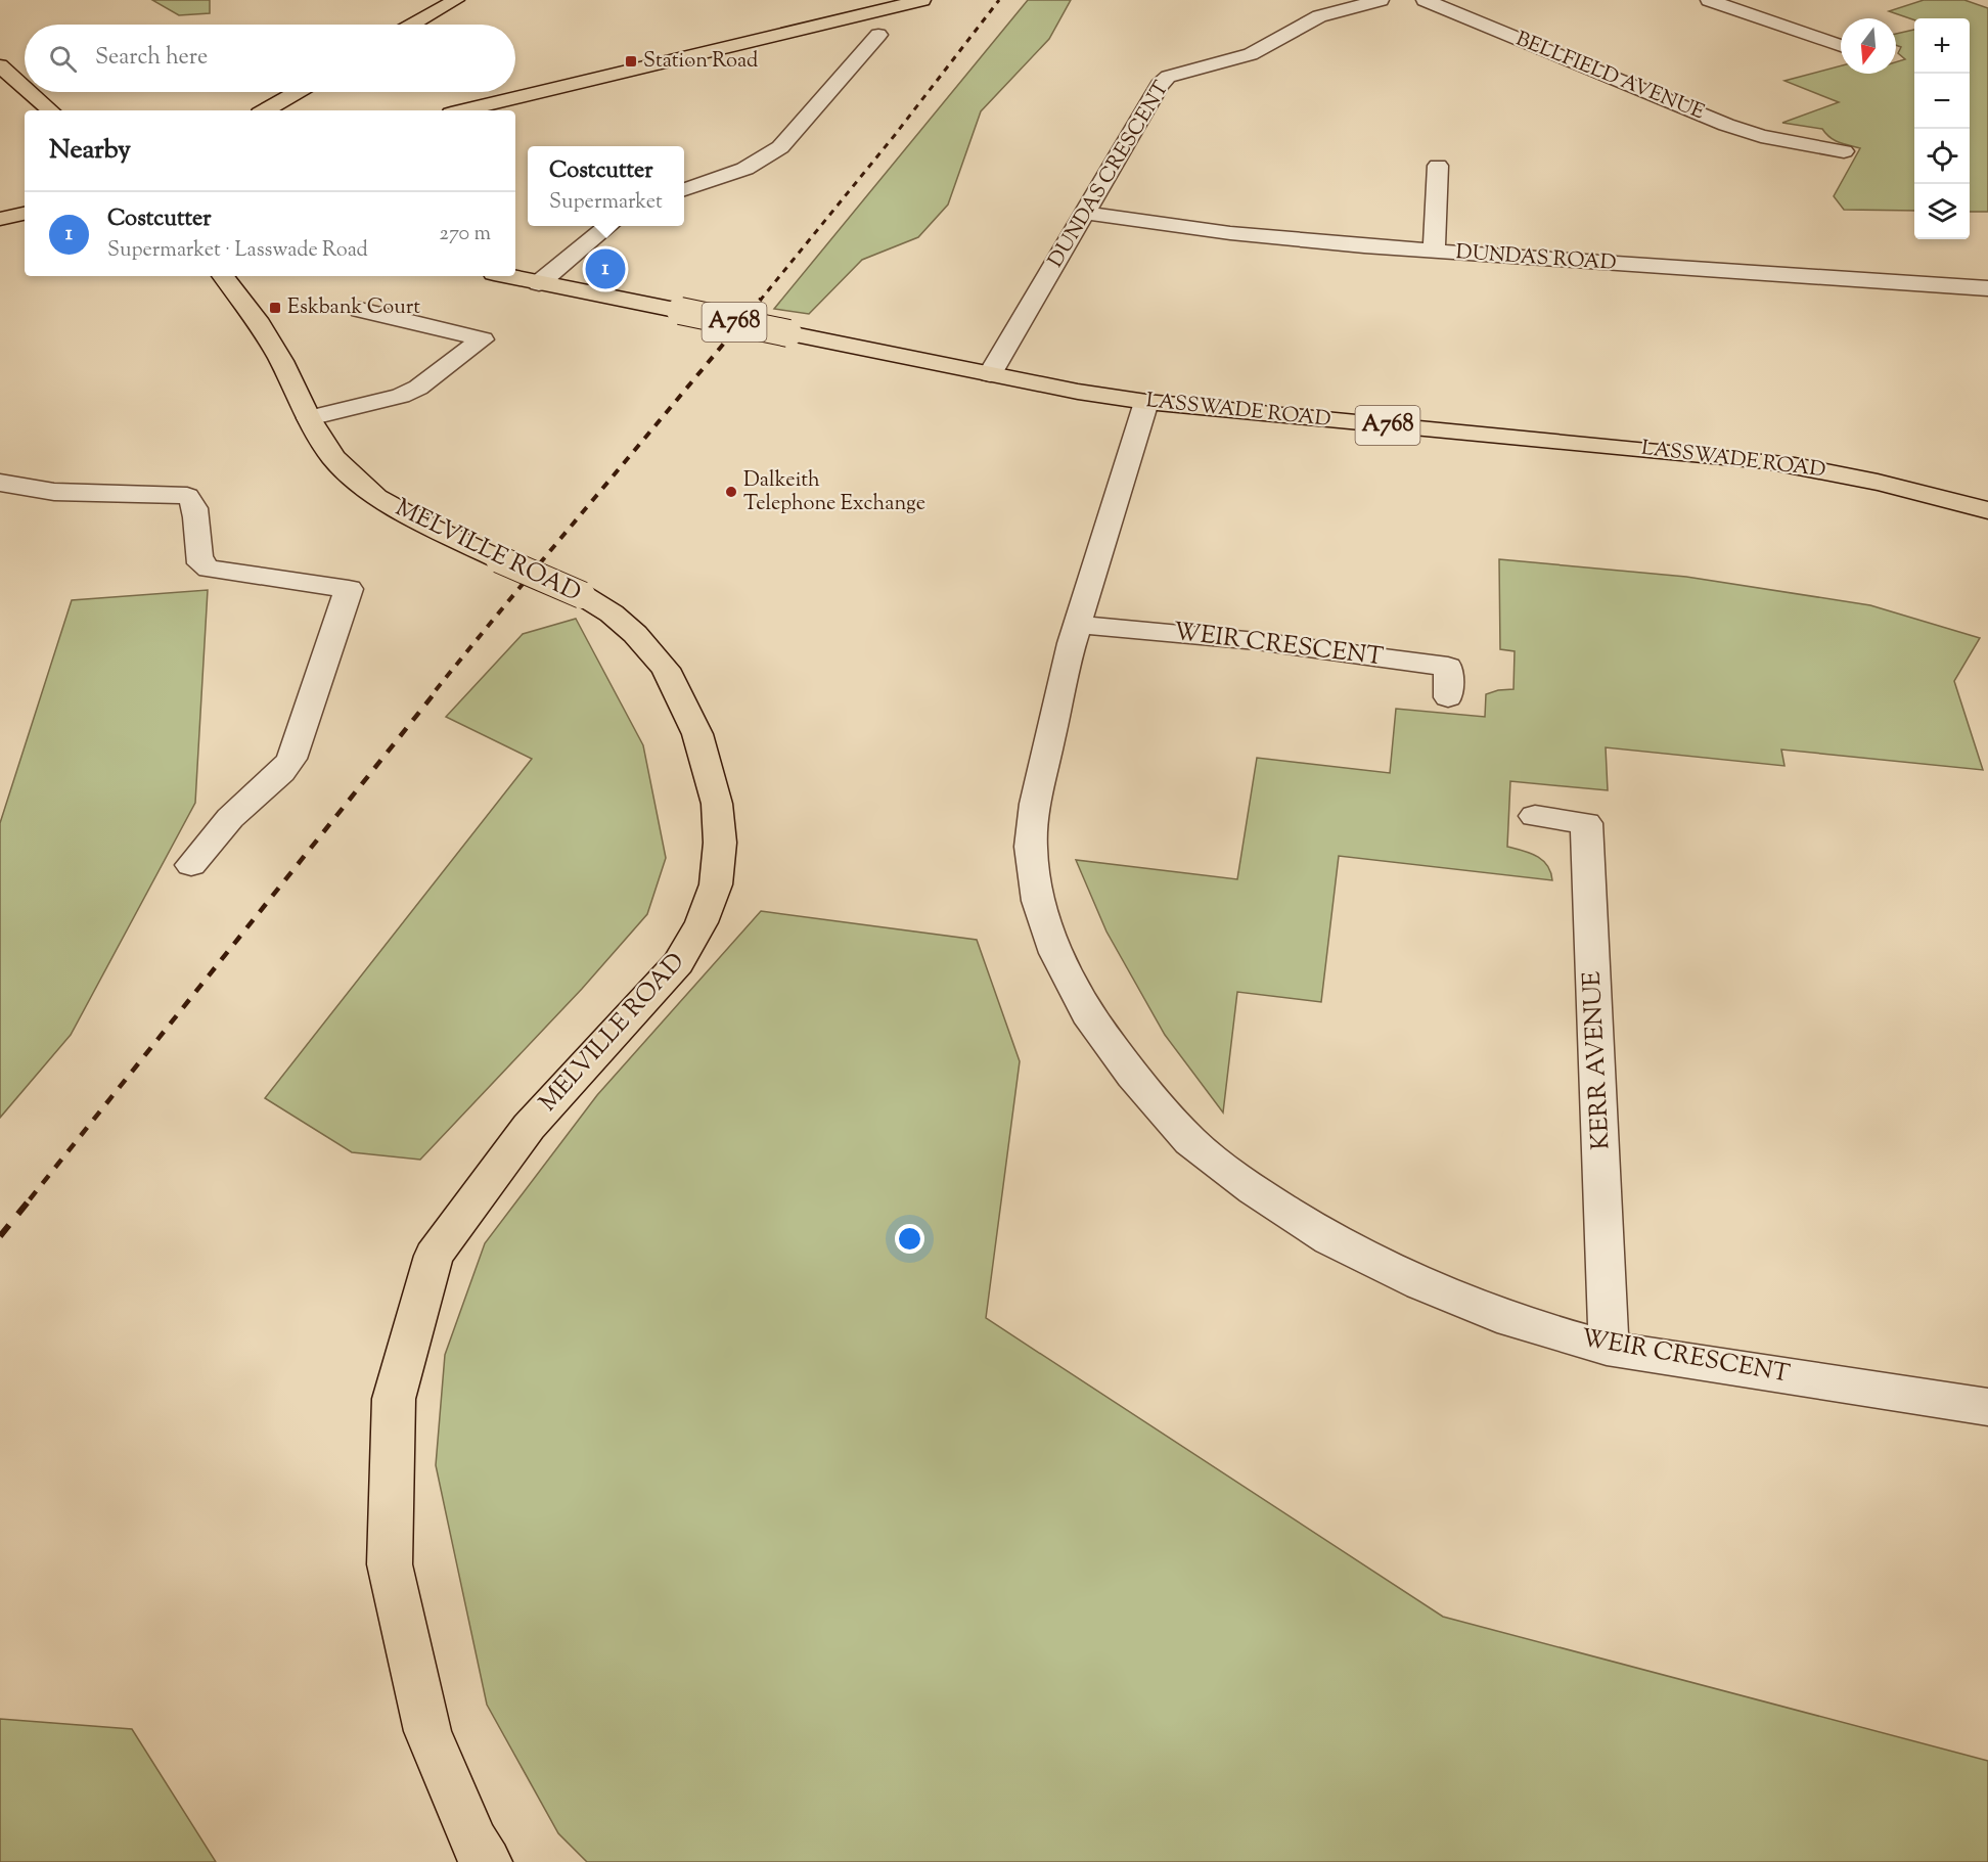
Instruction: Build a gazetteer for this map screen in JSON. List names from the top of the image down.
{
  "streets": {
    "main road": ["A768", "LASSWADE ROAD", "MELVILLE ROAD"],
    "street": [
      "BELLFIELD AVENUE",
      "DUNDAS CRESCENT",
      "DUNDAS ROAD",
      "WEIR CRESCENT",
      "KERR AVENUE"
    ]
  },
  "crossings": [
    ["DUNDAS CRESCENT", "DUNDAS ROAD"],
    ["DUNDAS CRESCENT", "LASSWADE ROAD"],
    ["LASSWADE ROAD", "WEIR CRESCENT"],
    ["WEIR CRESCENT", "KERR AVENUE"]
  ],
  "places": {
    "transit": ["Station Road", "Eskbank Court"],
    "other": ["Dalkeith Telephone Exchange"]
  },
  "north": "bottom",
  "page": {
    "map_buttons": ["+", "−"],
    "search": "Search here",
    "heading": "Nearby",
    "popup": ["Costcutter", "Supermarket"],
    "list": [
      {
        "mark": "1",
        "name": "Costcutter",
        "note": "Supermarket · Lasswade Road",
        "value": "270 m"
      }
    ],
    "pins": "1"
  }
}
